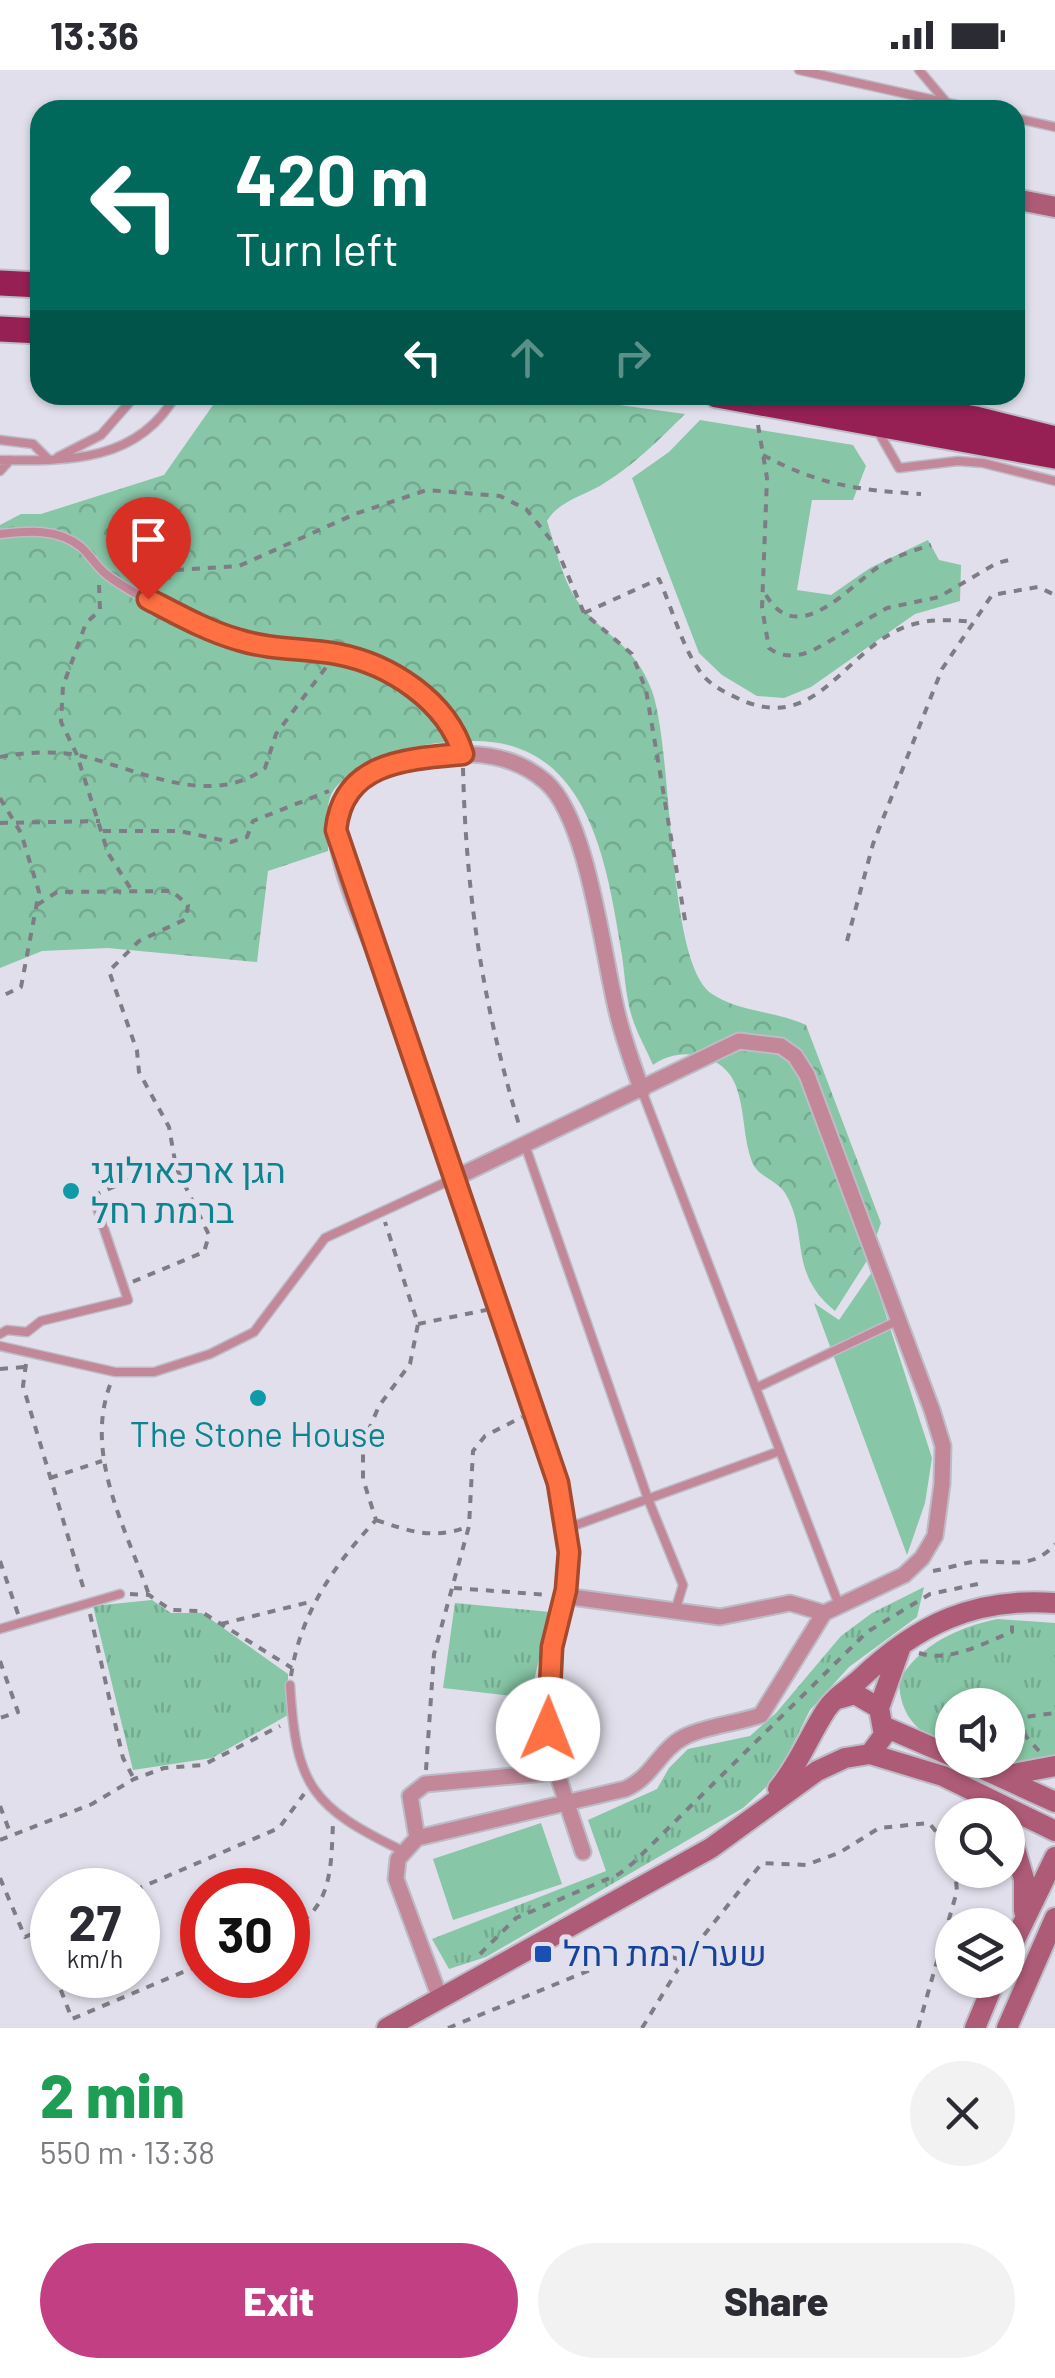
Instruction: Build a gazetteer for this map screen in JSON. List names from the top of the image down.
{
  "places": {
    "other": ["הגן ארכאולוגי ברמת רחל", "The Stone House"],
    "transit": ["שער/רמת רחל"]
  },
  "page": {
    "status": "13:36",
    "turn": ["420 m", "Turn left"],
    "speed": "27 km/h",
    "limit": "30",
    "heading": ["2 min", "550 m · 13:38"],
    "buttons": ["Exit", "Share"]
  }
}
